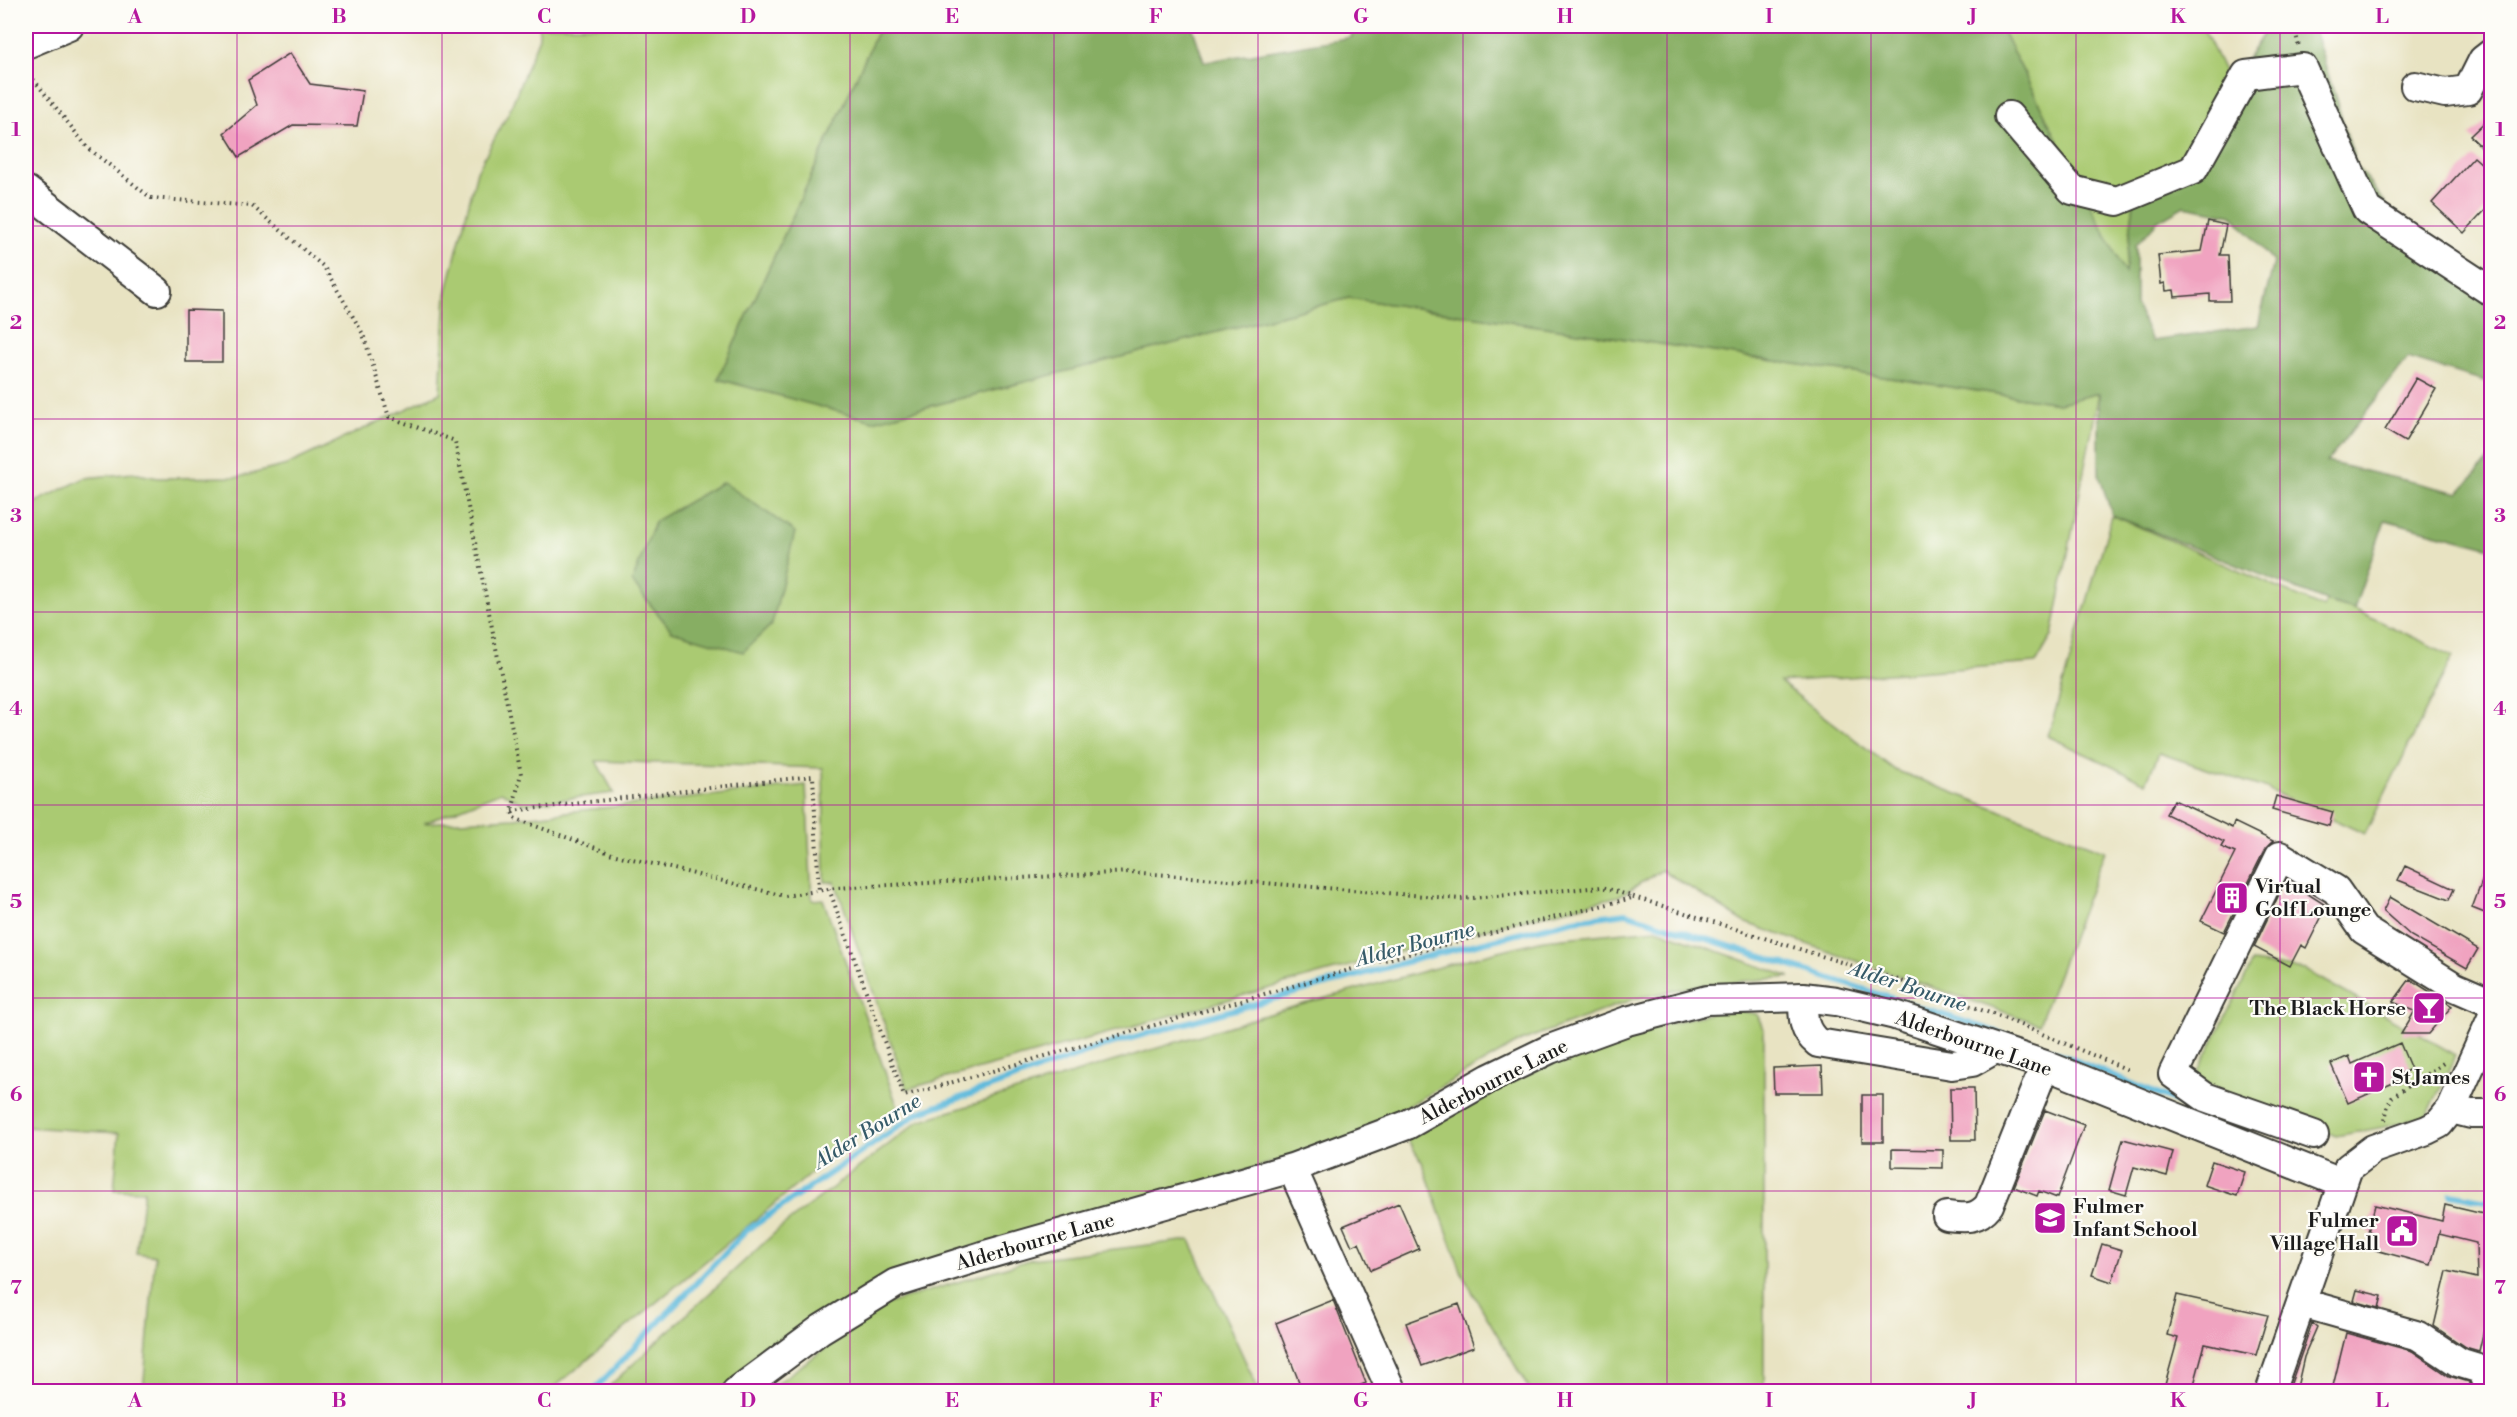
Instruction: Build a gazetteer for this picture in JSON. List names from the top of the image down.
{
  "streets": {
    "street": ["Alderbourne Lane"]
  },
  "water": ["Alder Bourne"],
  "places": {
    "building": ["Virtual Golf Lounge"],
    "bar": ["The Black Horse"],
    "church": ["St James"],
    "school or university": ["Fulmer Infant School"],
    "public building": ["Fulmer Village Hall"]
  },
  "grid": {
    "columns": [
      "A",
      "B",
      "C",
      "D",
      "E",
      "F",
      "G",
      "H",
      "I",
      "J",
      "K",
      "L"
    ],
    "rows": [
      "1",
      "2",
      "3",
      "4",
      "5",
      "6",
      "7"
    ]
  }
}
